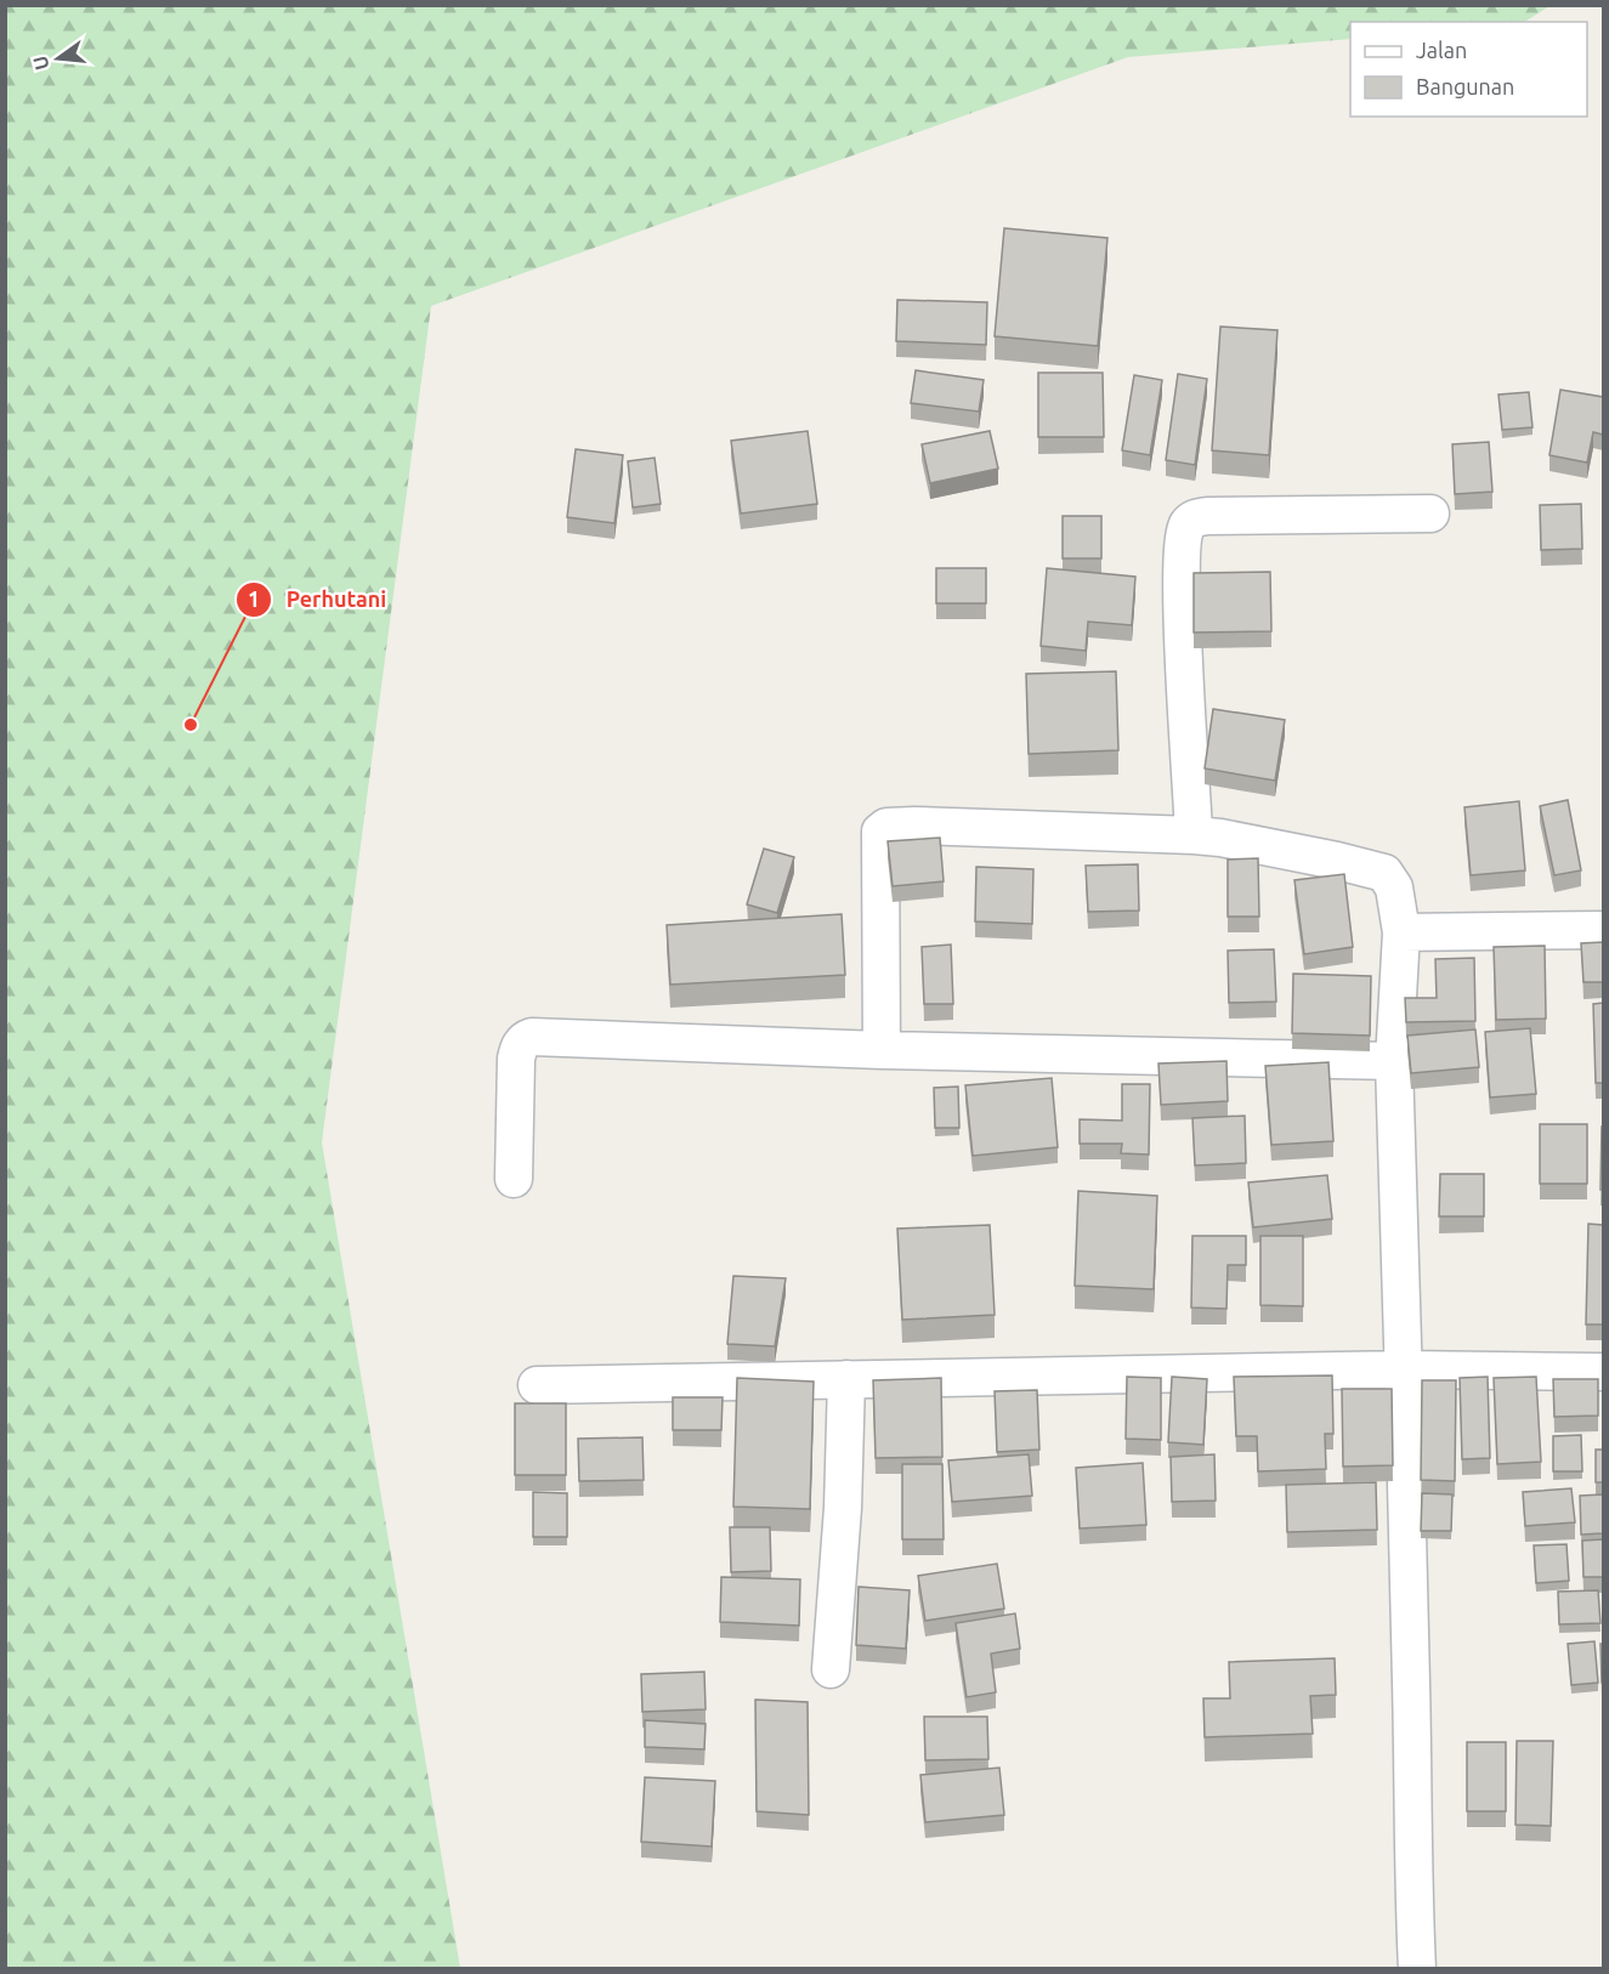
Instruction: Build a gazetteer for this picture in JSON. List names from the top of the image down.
{
  "places": ["Perhutani"],
  "legend": ["Jalan", "Bangunan"],
  "north": "left"
}
